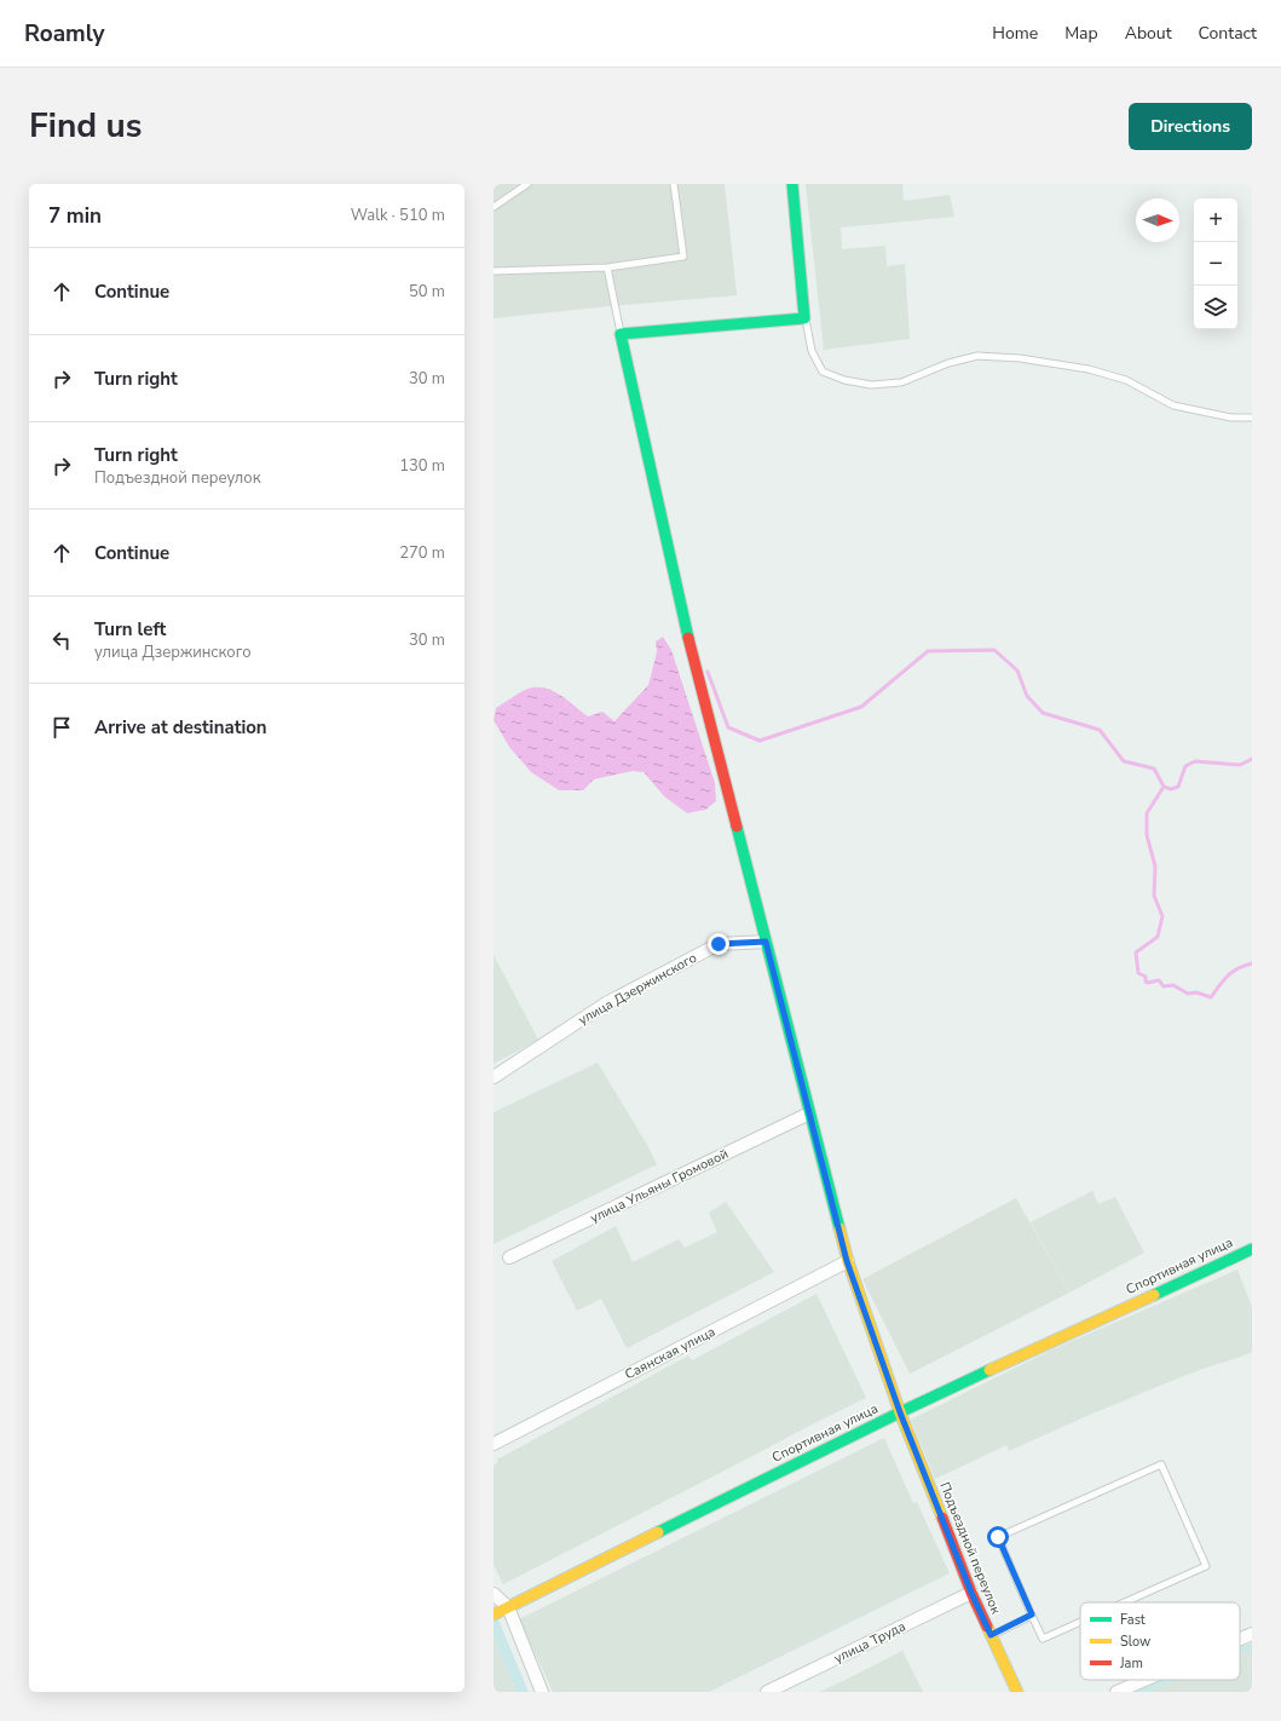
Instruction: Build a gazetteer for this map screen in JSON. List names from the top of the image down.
{
  "streets": {
    "street": [
      "улица Дзержинского",
      "улица Ульяны Громовой",
      "Спортивная улица",
      "Саянская улица",
      "Подъездной переулок",
      "улица Труда"
    ]
  },
  "crossings": [
    ["улица Дзержинского", "Подъездной переулок"],
    ["улица Ульяны Громовой", "Подъездной переулок"],
    ["Спортивная улица", "Подъездной переулок"],
    ["Саянская улица", "Подъездной переулок"],
    ["Подъездной переулок", "улица Труда"]
  ],
  "legend": ["Fast", "Slow", "Jam"],
  "north": "right",
  "page": {
    "header": "Roamly",
    "nav": [
      "Home",
      "Map",
      "About",
      "Contact"
    ],
    "title": "Find us",
    "buttons": "Directions",
    "heading": ["7 min", "Walk · 510 m"],
    "map_buttons": ["+", "−"],
    "list": [
      ["Continue", "50 m"],
      ["Turn right", "30 m"],
      ["Turn right", "Подъездной переулок", "130 m"],
      ["Continue", "270 m"],
      ["Turn left", "улица Дзержинского", "30 m"],
      "Arrive at destination"
    ]
  }
}
